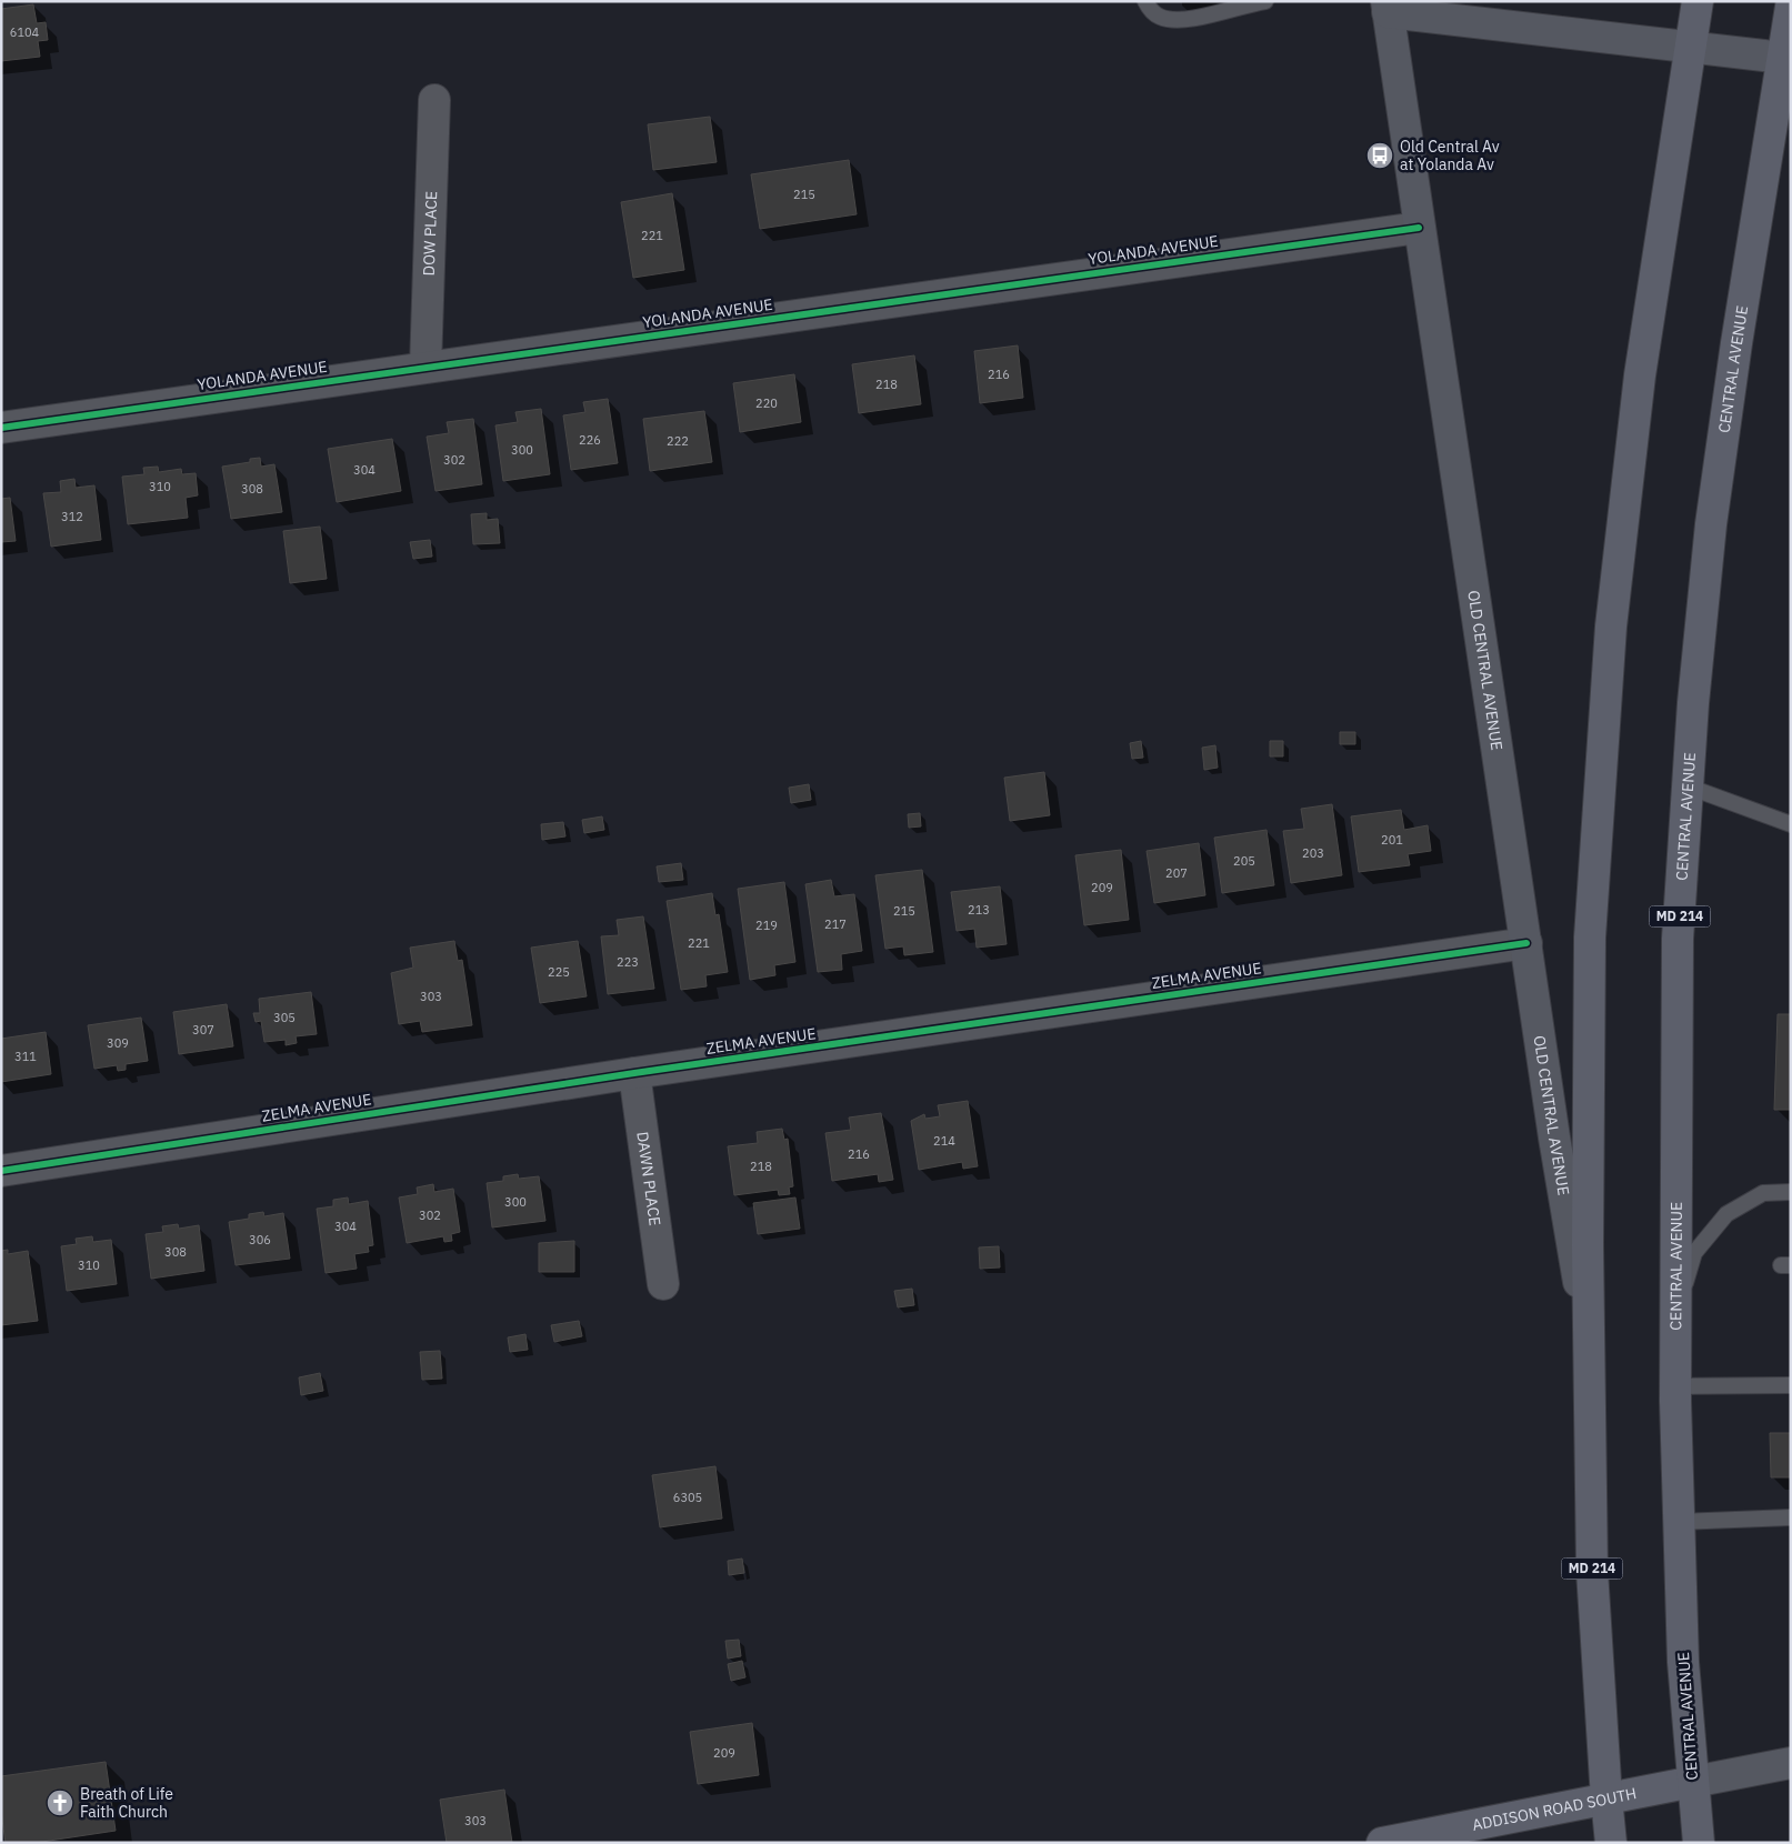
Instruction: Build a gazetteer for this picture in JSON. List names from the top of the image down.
{
  "streets": {
    "main road": [
      "CENTRAL AVENUE",
      "OLD CENTRAL AVENUE",
      "MD 214",
      "ADDISON ROAD SOUTH"
    ],
    "street": [
      "DOW PLACE",
      "YOLANDA AVENUE",
      "ZELMA AVENUE",
      "DAWN PLACE"
    ]
  },
  "crossings": [
    ["DOW PLACE", "YOLANDA AVENUE"],
    ["YOLANDA AVENUE", "OLD CENTRAL AVENUE"],
    ["CENTRAL AVENUE", "MD 214"],
    ["CENTRAL AVENUE", "ADDISON ROAD SOUTH"],
    ["OLD CENTRAL AVENUE", "MD 214"],
    ["OLD CENTRAL AVENUE", "ZELMA AVENUE"],
    ["MD 214", "ADDISON ROAD SOUTH"],
    ["ZELMA AVENUE", "DAWN PLACE"]
  ],
  "places": {
    "bus stop": ["Old Central Av at Yolanda Av"],
    "church": ["Breath of Life Faith Church"]
  },
  "house_numbers": [
    "6104",
    "215",
    "221",
    "216",
    "218",
    "220",
    "226",
    "222",
    "300",
    "302",
    "304",
    "310",
    "308",
    "312",
    "201",
    "203",
    "205",
    "207",
    "209",
    "213",
    "215",
    "217",
    "219",
    "221",
    "223",
    "225",
    "303",
    "305",
    "307",
    "309",
    "311",
    "214",
    "216",
    "218",
    "300",
    "302",
    "304",
    "306",
    "308",
    "310",
    "6305",
    "209",
    "303"
  ]
}
